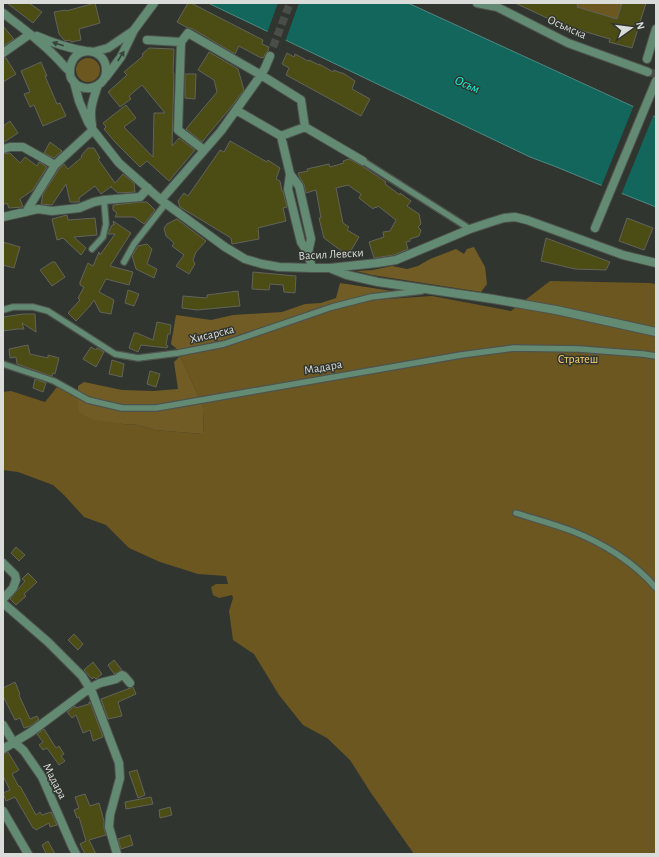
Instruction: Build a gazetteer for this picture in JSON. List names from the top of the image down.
{
  "streets": {
    "street": ["Осъмска", "Васил Левски", "Мадара"],
    "lane": ["Хисарска"]
  },
  "water": ["Осъм"],
  "parks": ["Стратеш"],
  "north": "right"
}
